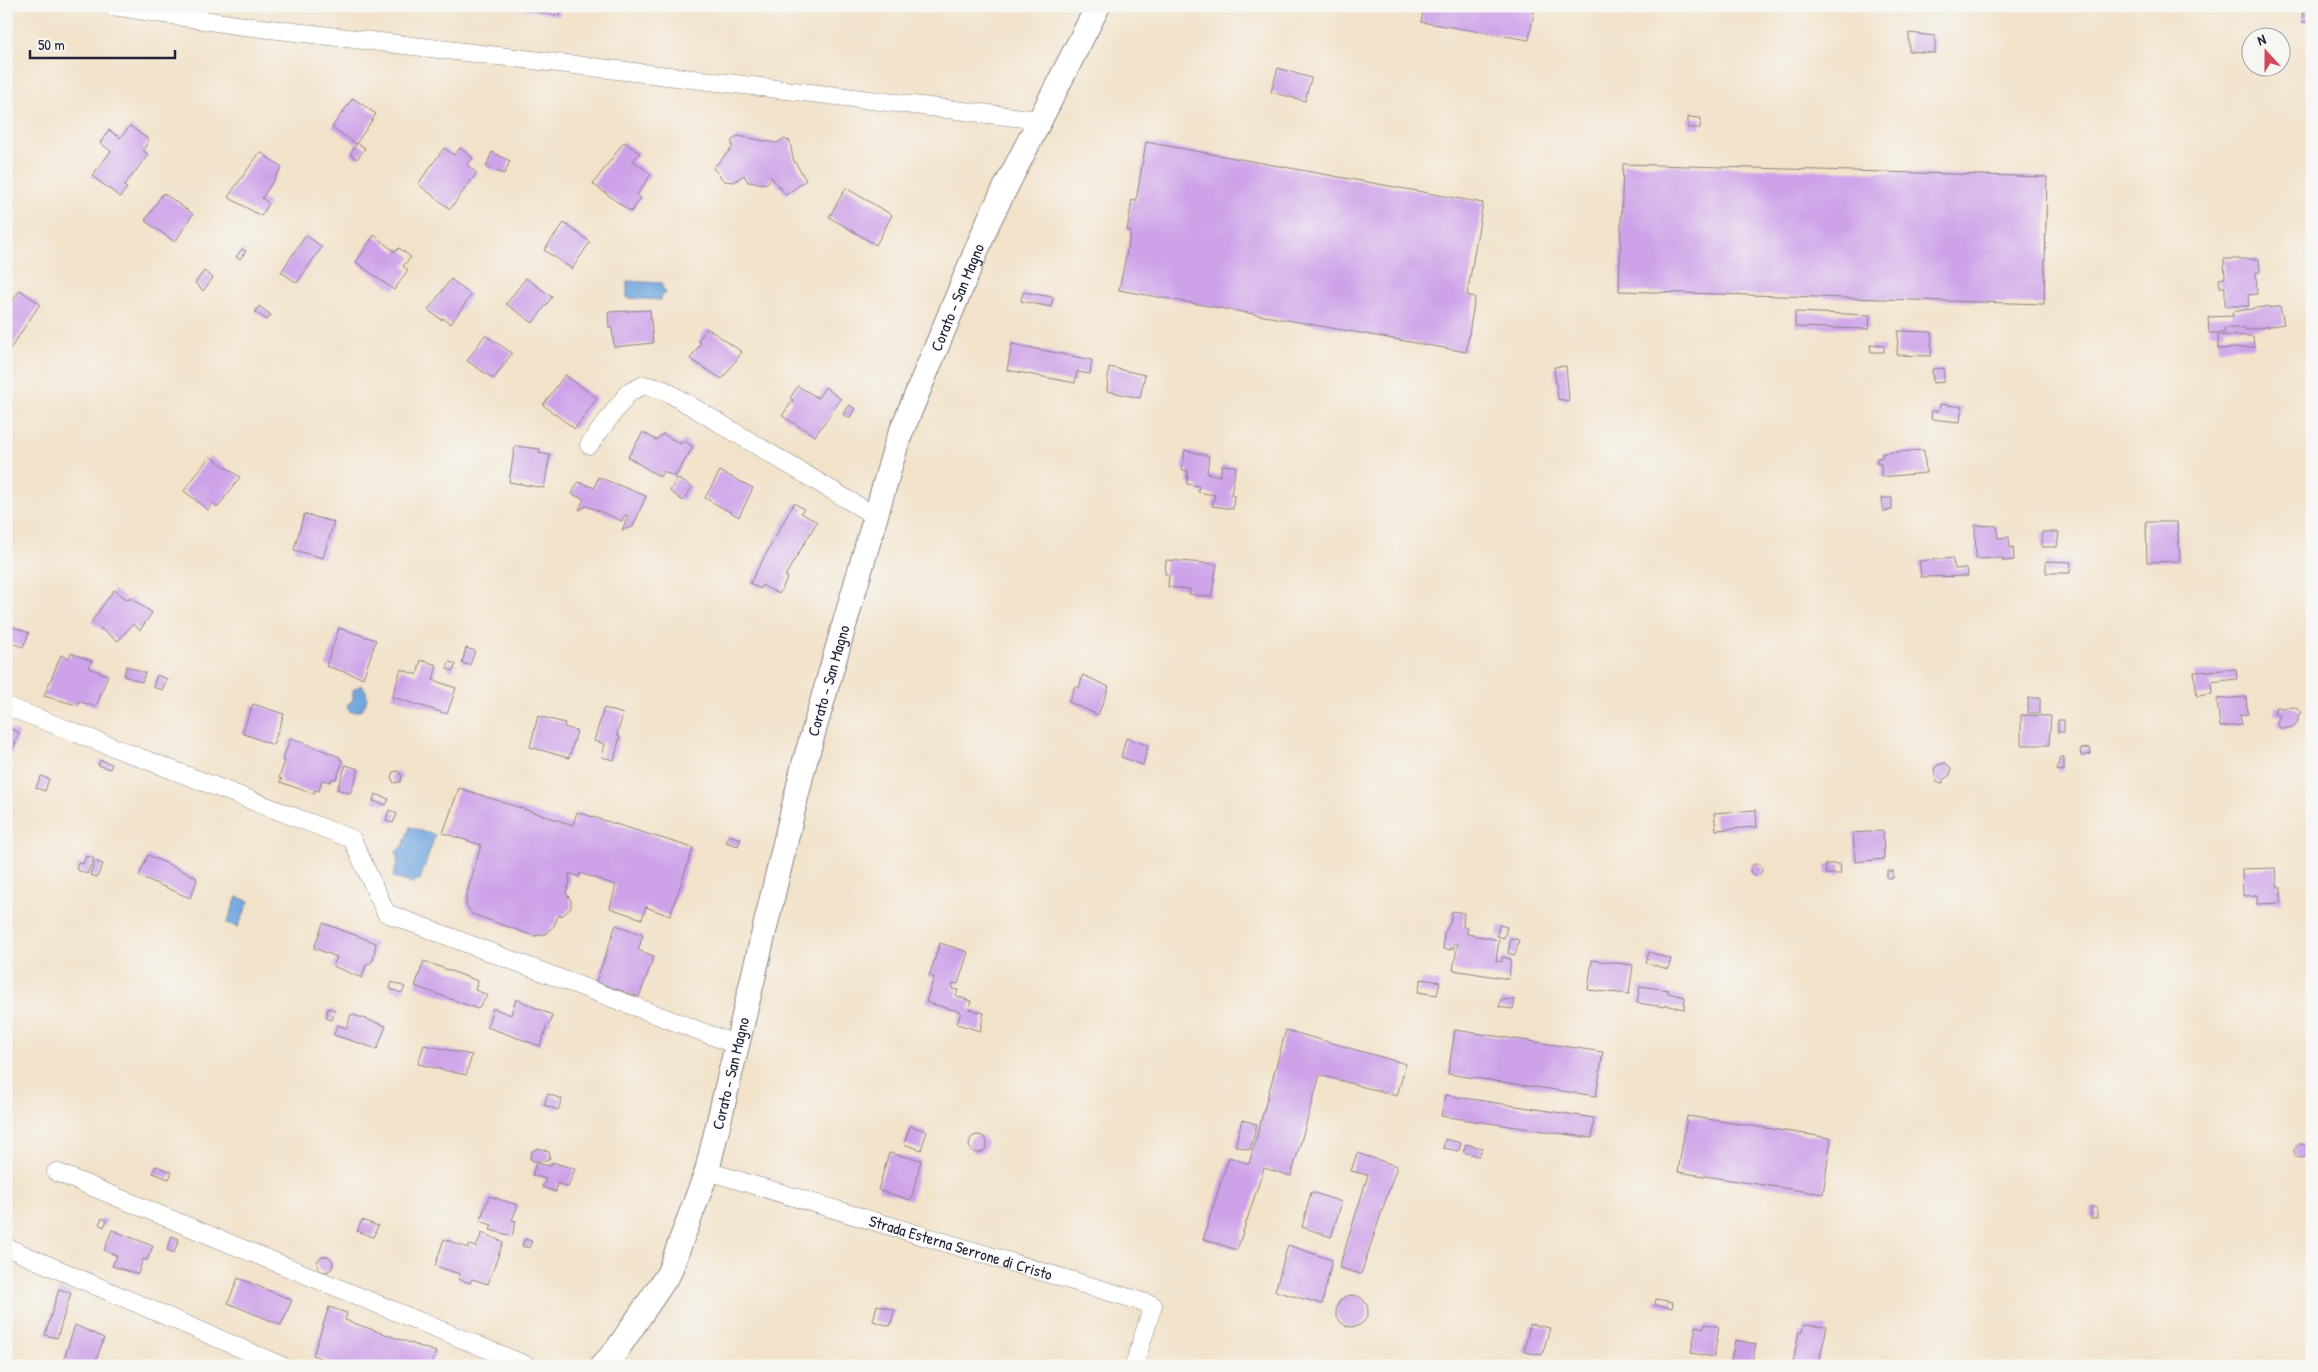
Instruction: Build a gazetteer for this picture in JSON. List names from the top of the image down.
{
  "streets": {
    "main road": ["Corato - San Magno"],
    "street": ["Strada Esterna Serrone di Cristo"]
  },
  "crossings": [
    ["Corato - San Magno", "Strada Esterna Serrone di Cristo"]
  ],
  "scale_bar": "50 m",
  "north": "top"
}
